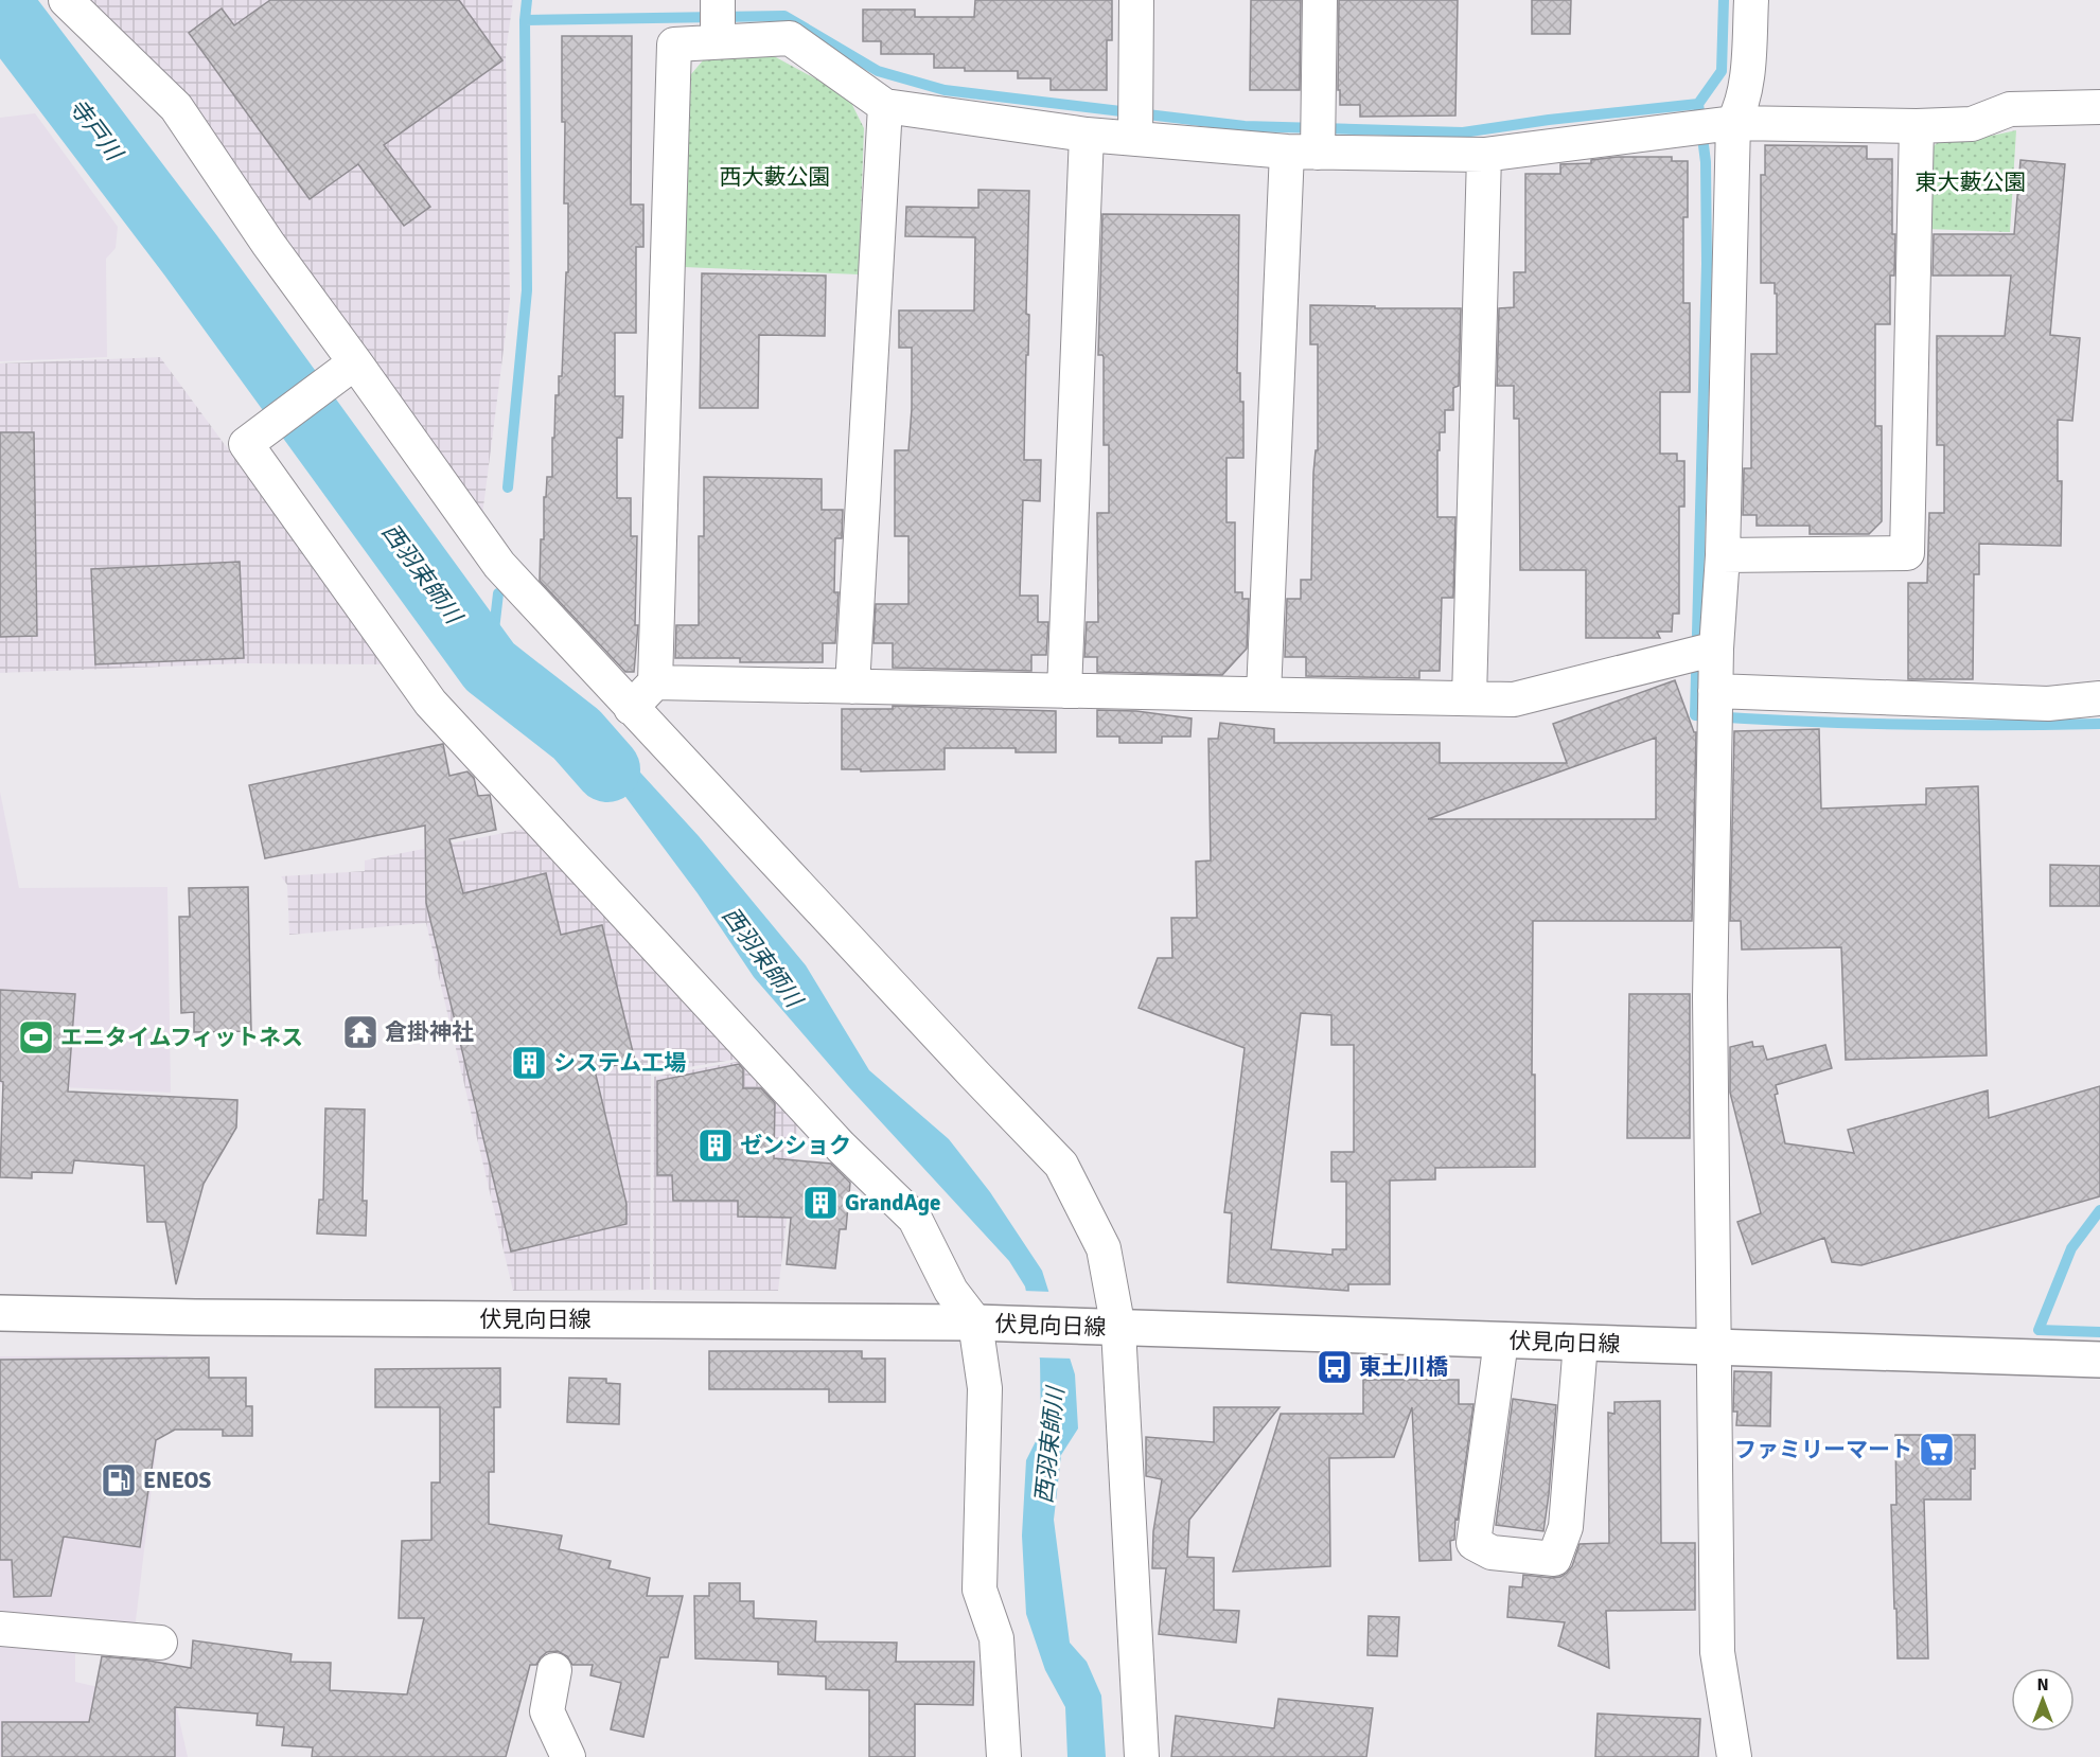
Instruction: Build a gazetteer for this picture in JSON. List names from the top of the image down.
{
  "streets": {
    "main road": ["伏見向日線"]
  },
  "water": ["寺戸川", "西羽束師川"],
  "parks": ["西大藪公園", "東大藪公園"],
  "places": {
    "temple": ["倉掛神社"],
    "sports": ["エニタイムフィットネス"],
    "building": ["システム工場", "ゼンショク", "GrandAge"],
    "bus stop": ["東土川橋"],
    "supermarket": ["ファミリーマート"],
    "fuel station": ["ENEOS"]
  },
  "north": "top"
}
